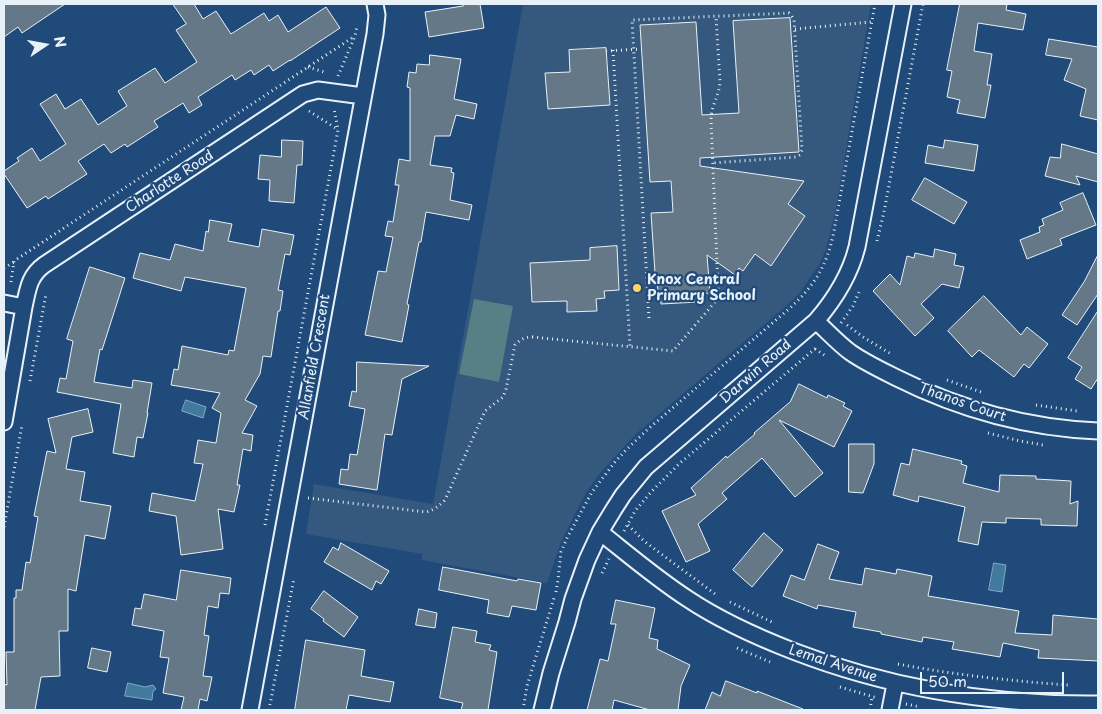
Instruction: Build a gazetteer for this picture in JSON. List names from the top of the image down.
{
  "streets": {
    "street": [
      "Charlotte Road",
      "Allanfield Crescent",
      "Darwin Road",
      "Thanos Court",
      "Lemal Avenue"
    ]
  },
  "crossings": [
    ["Charlotte Road", "Allanfield Crescent"],
    ["Darwin Road", "Thanos Court"],
    ["Darwin Road", "Lemal Avenue"]
  ],
  "places": ["Knox Central Primary School"],
  "scale_bar": "50 m",
  "north": "right"
}
